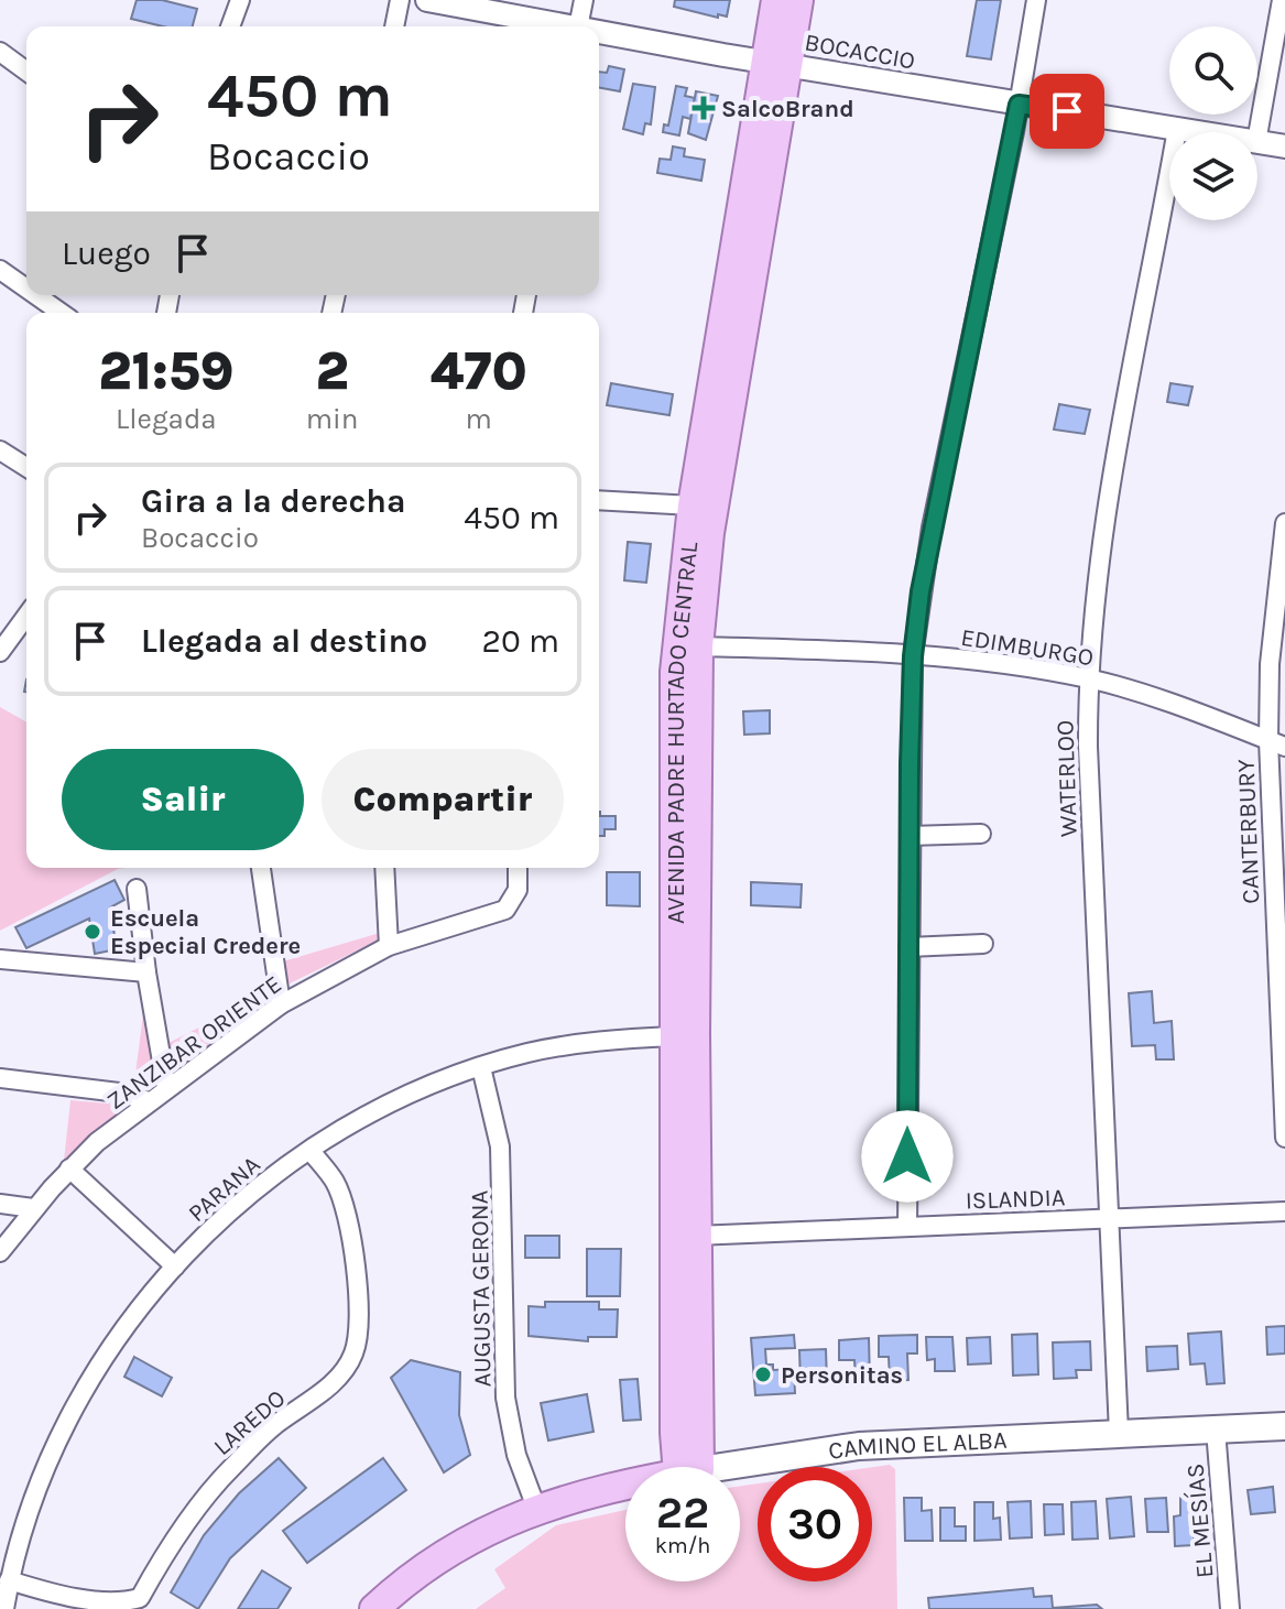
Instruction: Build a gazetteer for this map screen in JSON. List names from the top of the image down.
{
  "streets": {
    "main road": ["AVENIDA PADRE HURTADO CENTRAL", "CAMINO EL ALBA"],
    "street": [
      "BOCACCIO",
      "EDIMBURGO",
      "WATERLOO",
      "CANTERBURY",
      "ZANZIBAR ORIENTE",
      "PARANA",
      "ISLANDIA",
      "AUGUSTA GERONA",
      "LAREDO",
      "EL MESÍAS"
    ]
  },
  "crossings": [
    ["BOCACCIO", "AVENIDA PADRE HURTADO CENTRAL"],
    ["BOCACCIO", "WATERLOO"],
    ["EDIMBURGO", "AVENIDA PADRE HURTADO CENTRAL"],
    ["EDIMBURGO", "WATERLOO"],
    ["EDIMBURGO", "CANTERBURY"],
    ["AVENIDA PADRE HURTADO CENTRAL", "PARANA"],
    ["AVENIDA PADRE HURTADO CENTRAL", "ISLANDIA"],
    ["WATERLOO", "ISLANDIA"],
    ["WATERLOO", "CAMINO EL ALBA"],
    ["PARANA", "AUGUSTA GERONA"],
    ["PARANA", "LAREDO"],
    ["AUGUSTA GERONA", "CAMINO EL ALBA"],
    ["CAMINO EL ALBA", "EL MESÍAS"]
  ],
  "places": {
    "health": ["SalcoBrand"],
    "other": ["Escuela Especial Credere", "Personitas"]
  },
  "page": {
    "turn": ["450 m", "Bocaccio"],
    "then": "Luego",
    "eta": [
      "21:59",
      "Llegada",
      "2",
      "min",
      "470",
      "m"
    ],
    "list": [
      {
        "name": "Gira a la derecha",
        "note": "Bocaccio",
        "value": "450 m"
      },
      {
        "name": "Llegada al destino",
        "value": "20 m"
      }
    ],
    "buttons": ["Salir", "Compartir"],
    "speed": "22 km/h",
    "limit": "30"
  }
}
